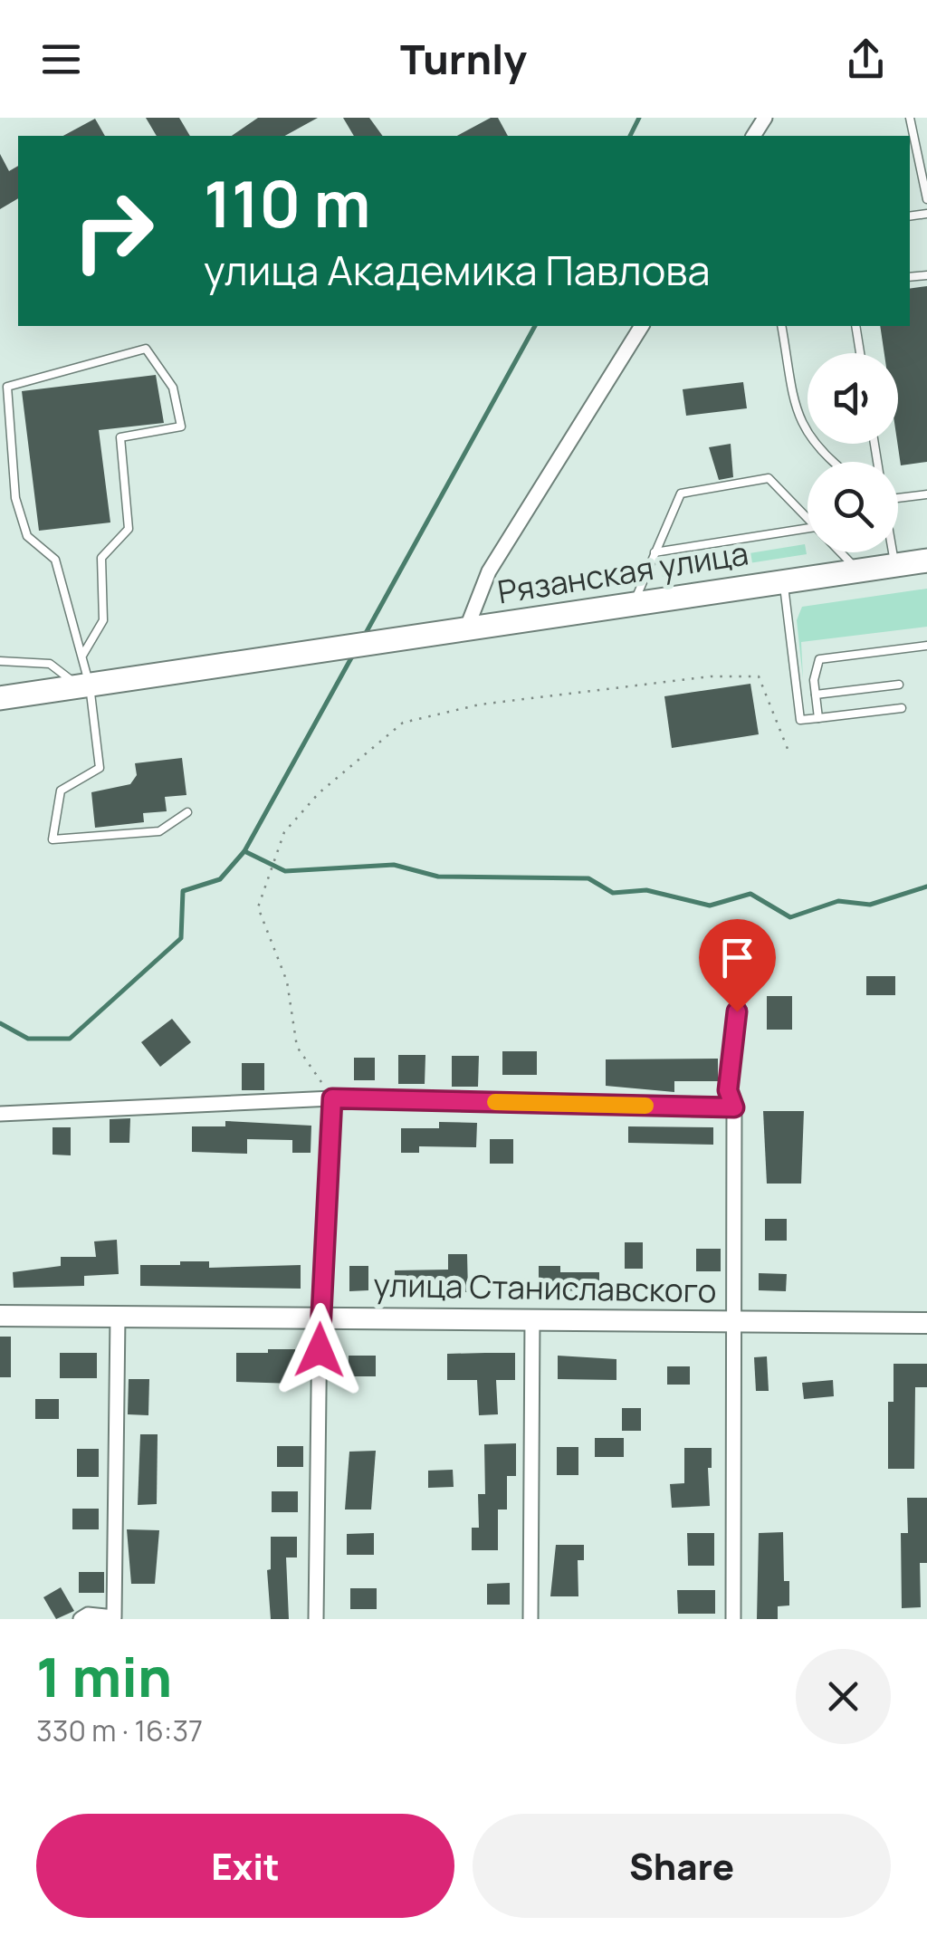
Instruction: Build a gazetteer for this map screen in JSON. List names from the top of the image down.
{
  "streets": {
    "main road": ["Рязанская улица"],
    "street": ["улица Станиславского"]
  },
  "page": {
    "header": "Turnly",
    "turn": ["110 m", "улица Академика Павлова"],
    "heading": ["1 min", "330 m · 16:37"],
    "buttons": ["Exit", "Share"]
  }
}
